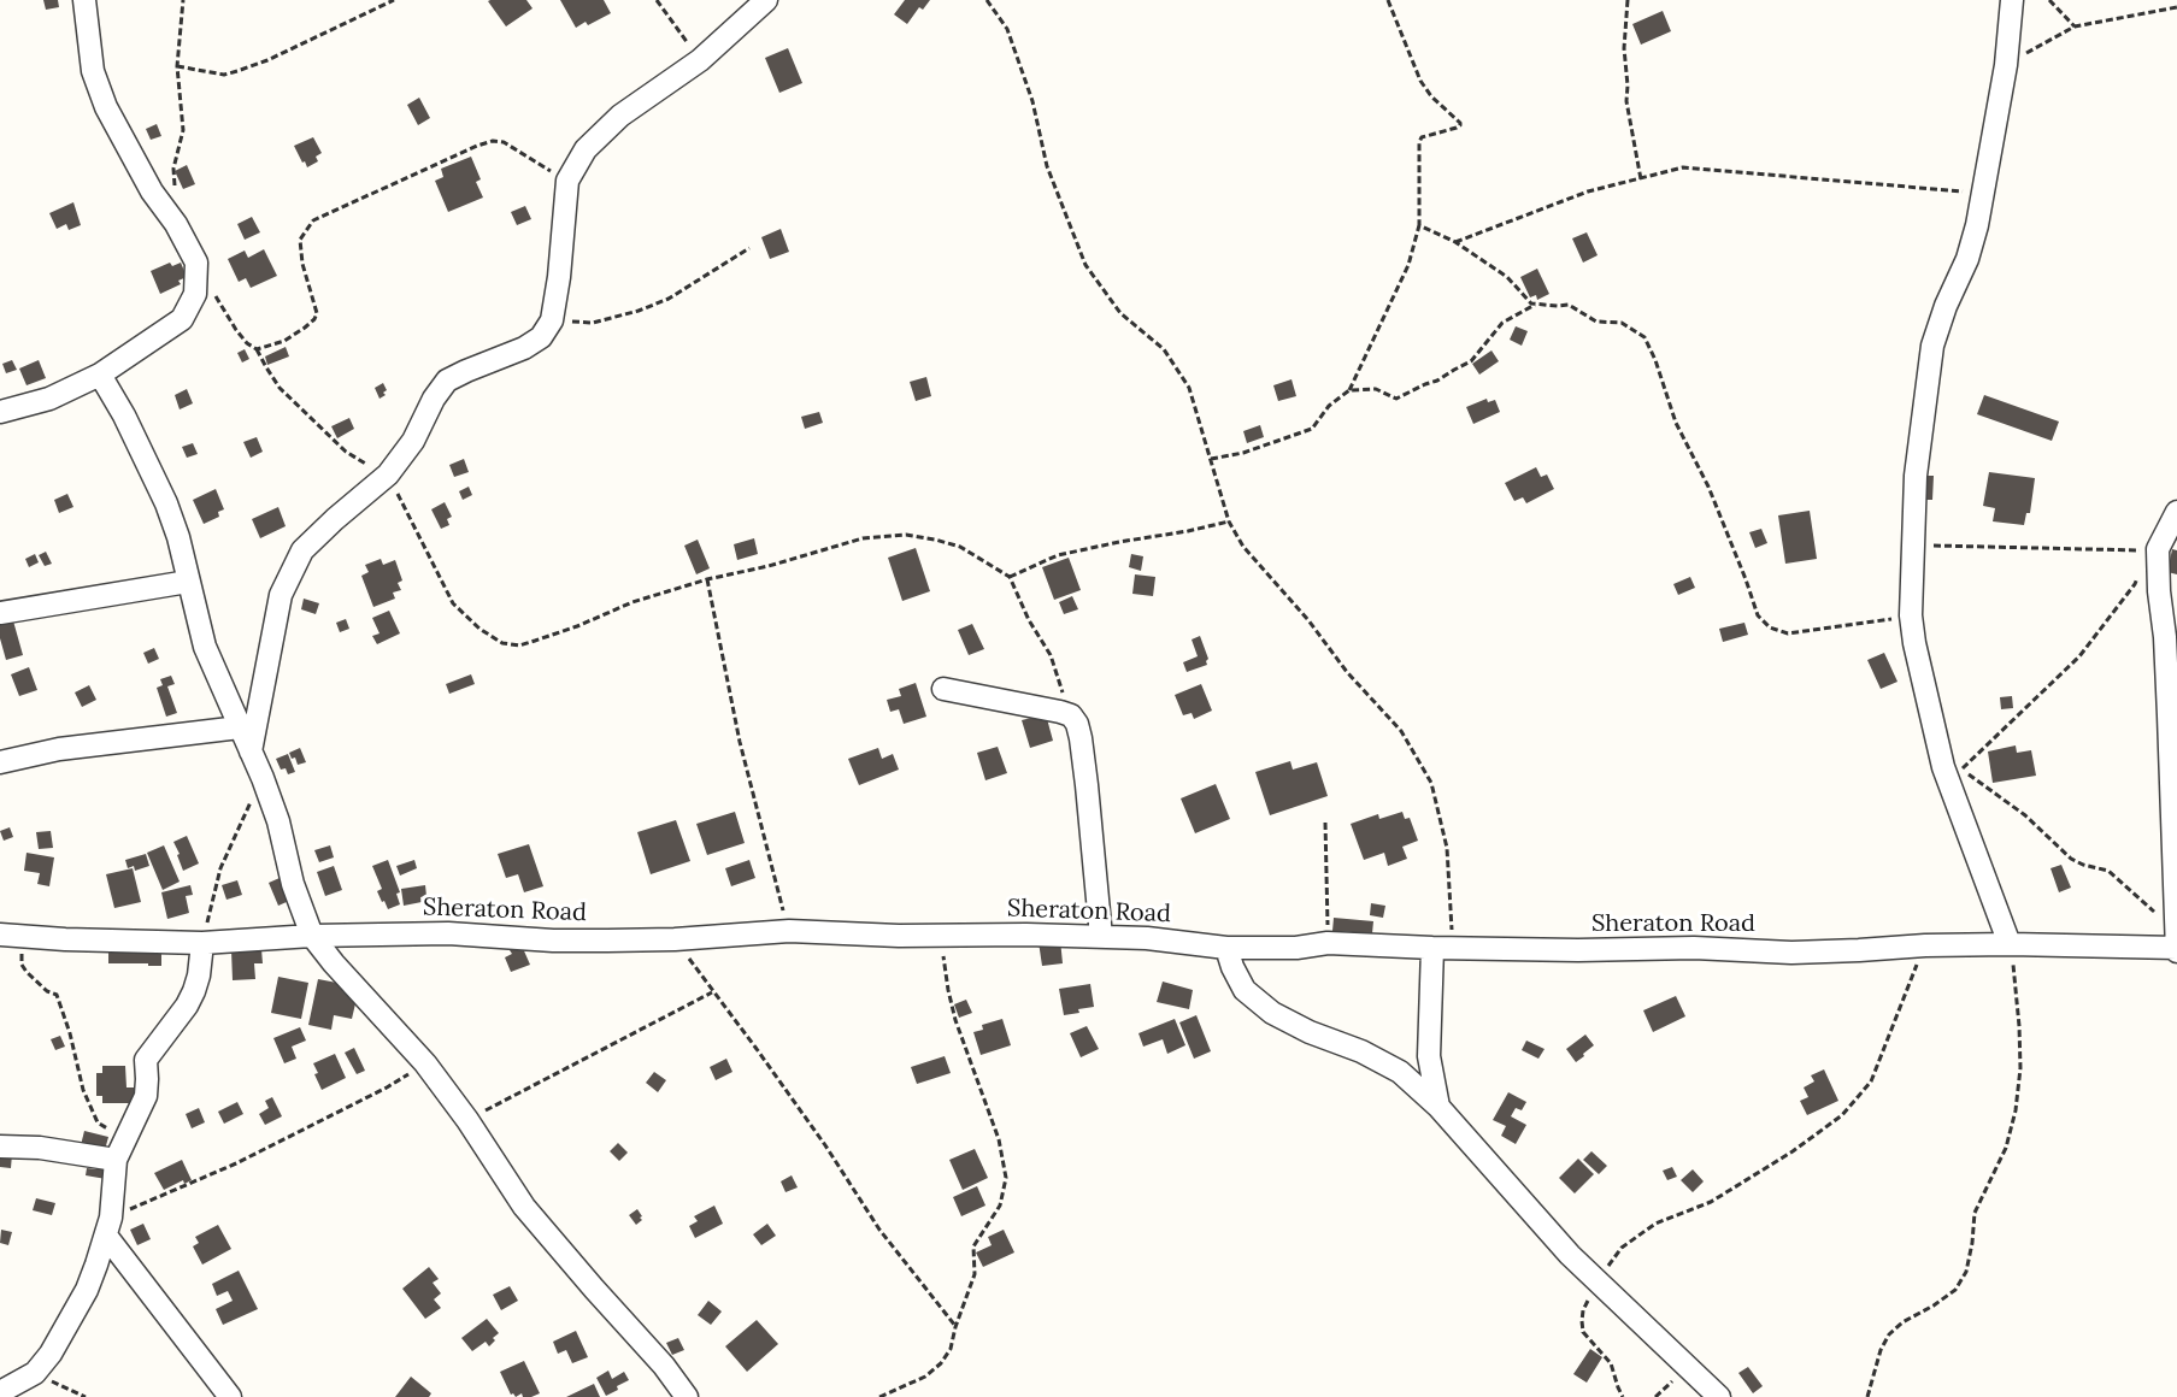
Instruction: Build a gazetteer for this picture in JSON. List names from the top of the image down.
{
  "streets": {
    "street": ["Sheraton Road"]
  }
}
